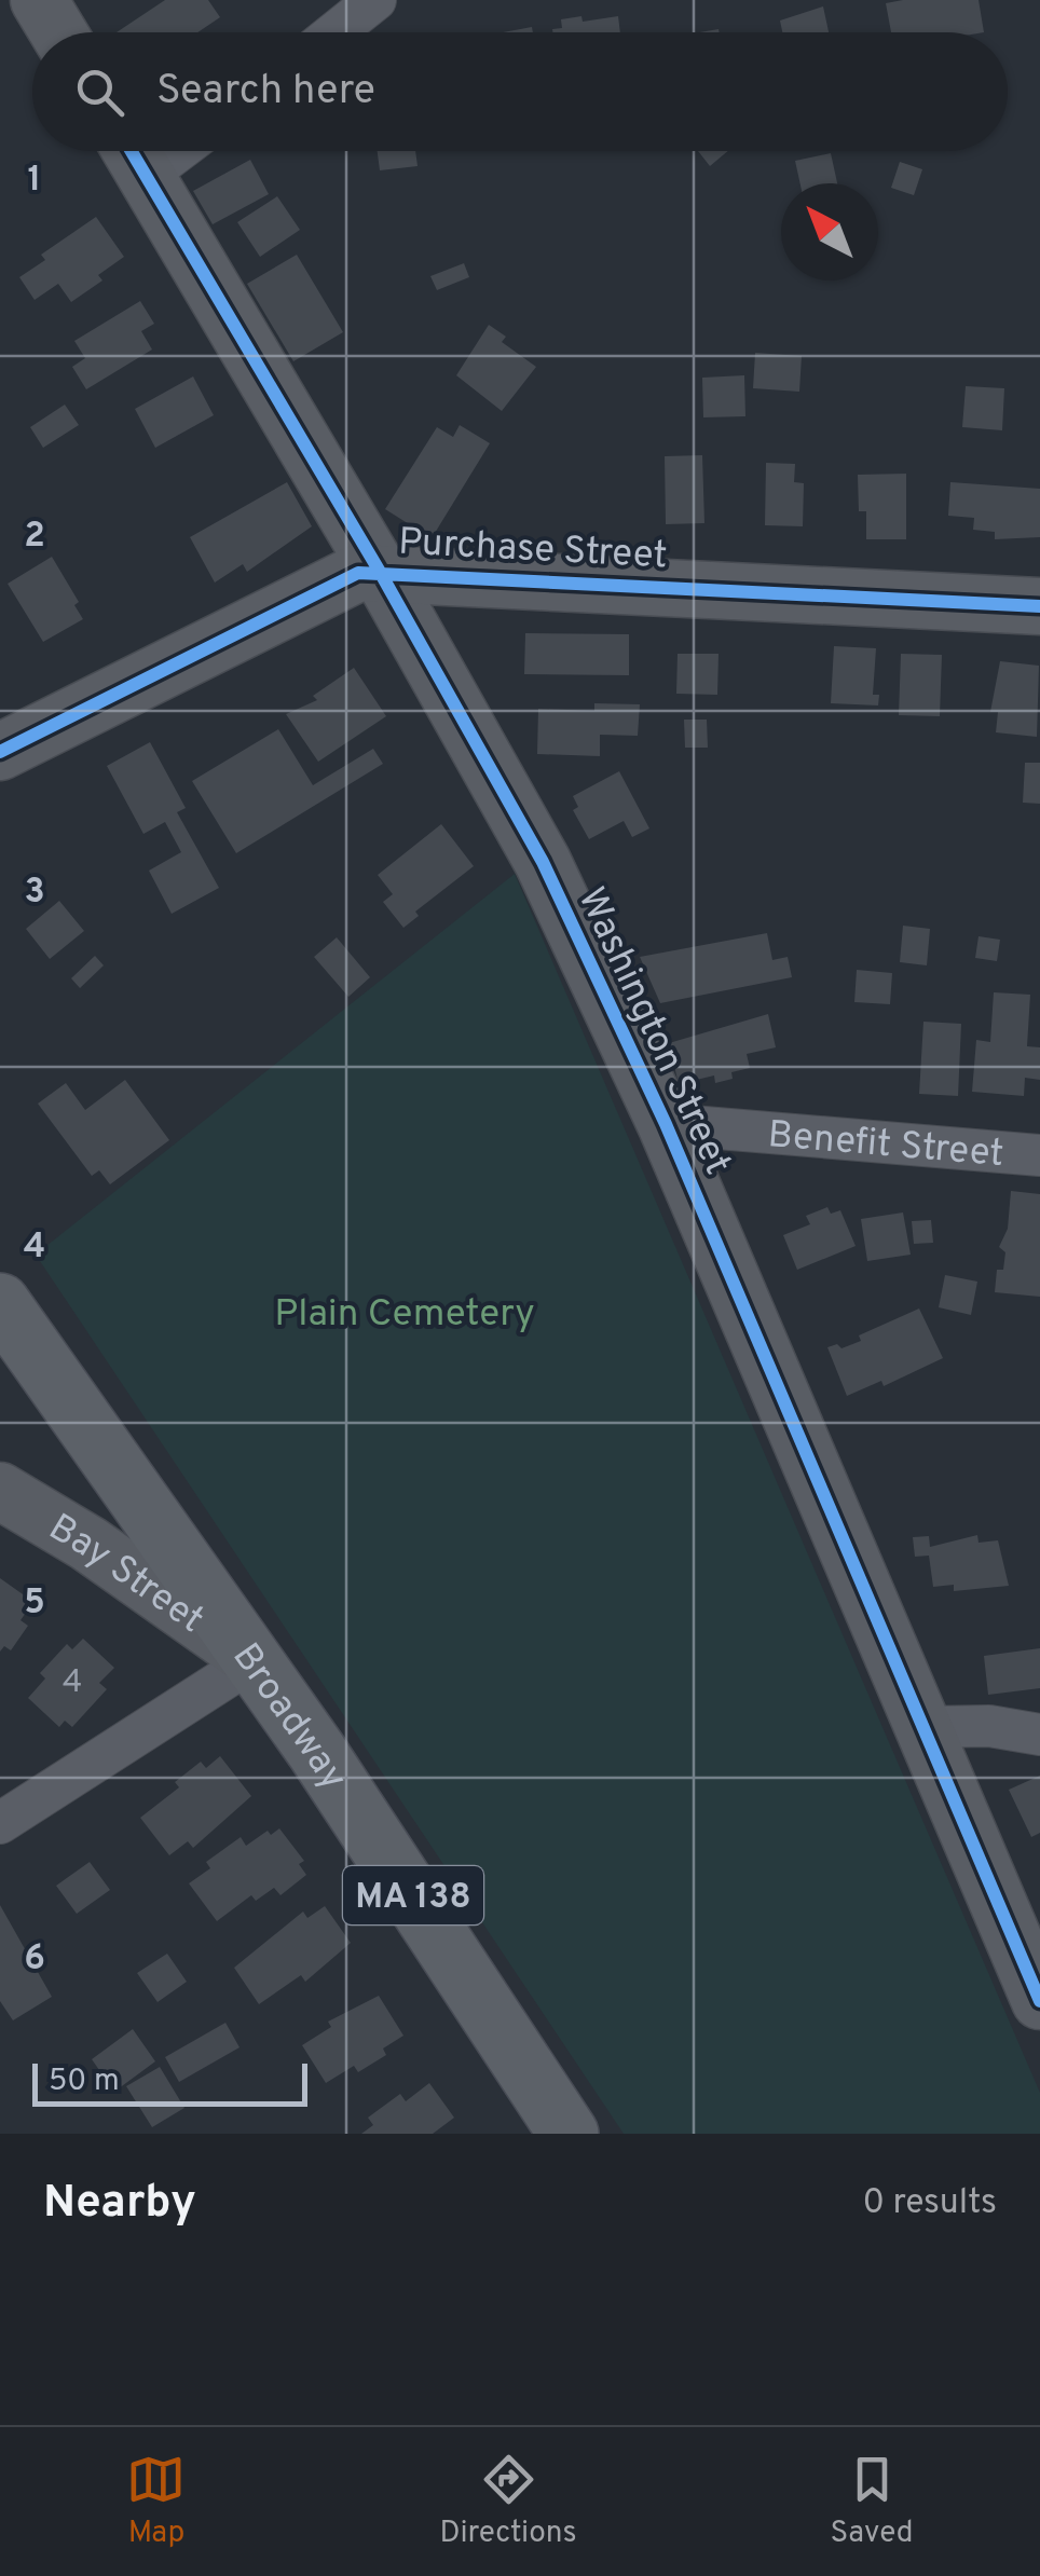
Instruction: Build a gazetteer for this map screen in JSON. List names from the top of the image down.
{
  "streets": {
    "main road": ["Broadway", "MA 138"],
    "street": [
      "Purchase Street",
      "Washington Street",
      "Benefit Street",
      "Bay Street"
    ]
  },
  "crossings": [
    ["Purchase Street", "Washington Street"],
    ["Washington Street", "Benefit Street"],
    ["Bay Street", "Broadway"]
  ],
  "parks": ["Plain Cemetery"],
  "house_numbers": ["4"],
  "scale_bar": "50 m",
  "north": "top left",
  "page": {
    "search": "Search here",
    "scale": "50 m",
    "heading": ["Nearby", "0 results"],
    "nav": ["Map", "Directions", "Saved"]
  },
  "grid": {
    "rows": [
      "1",
      "2",
      "3",
      "4",
      "5",
      "6"
    ]
  }
}
